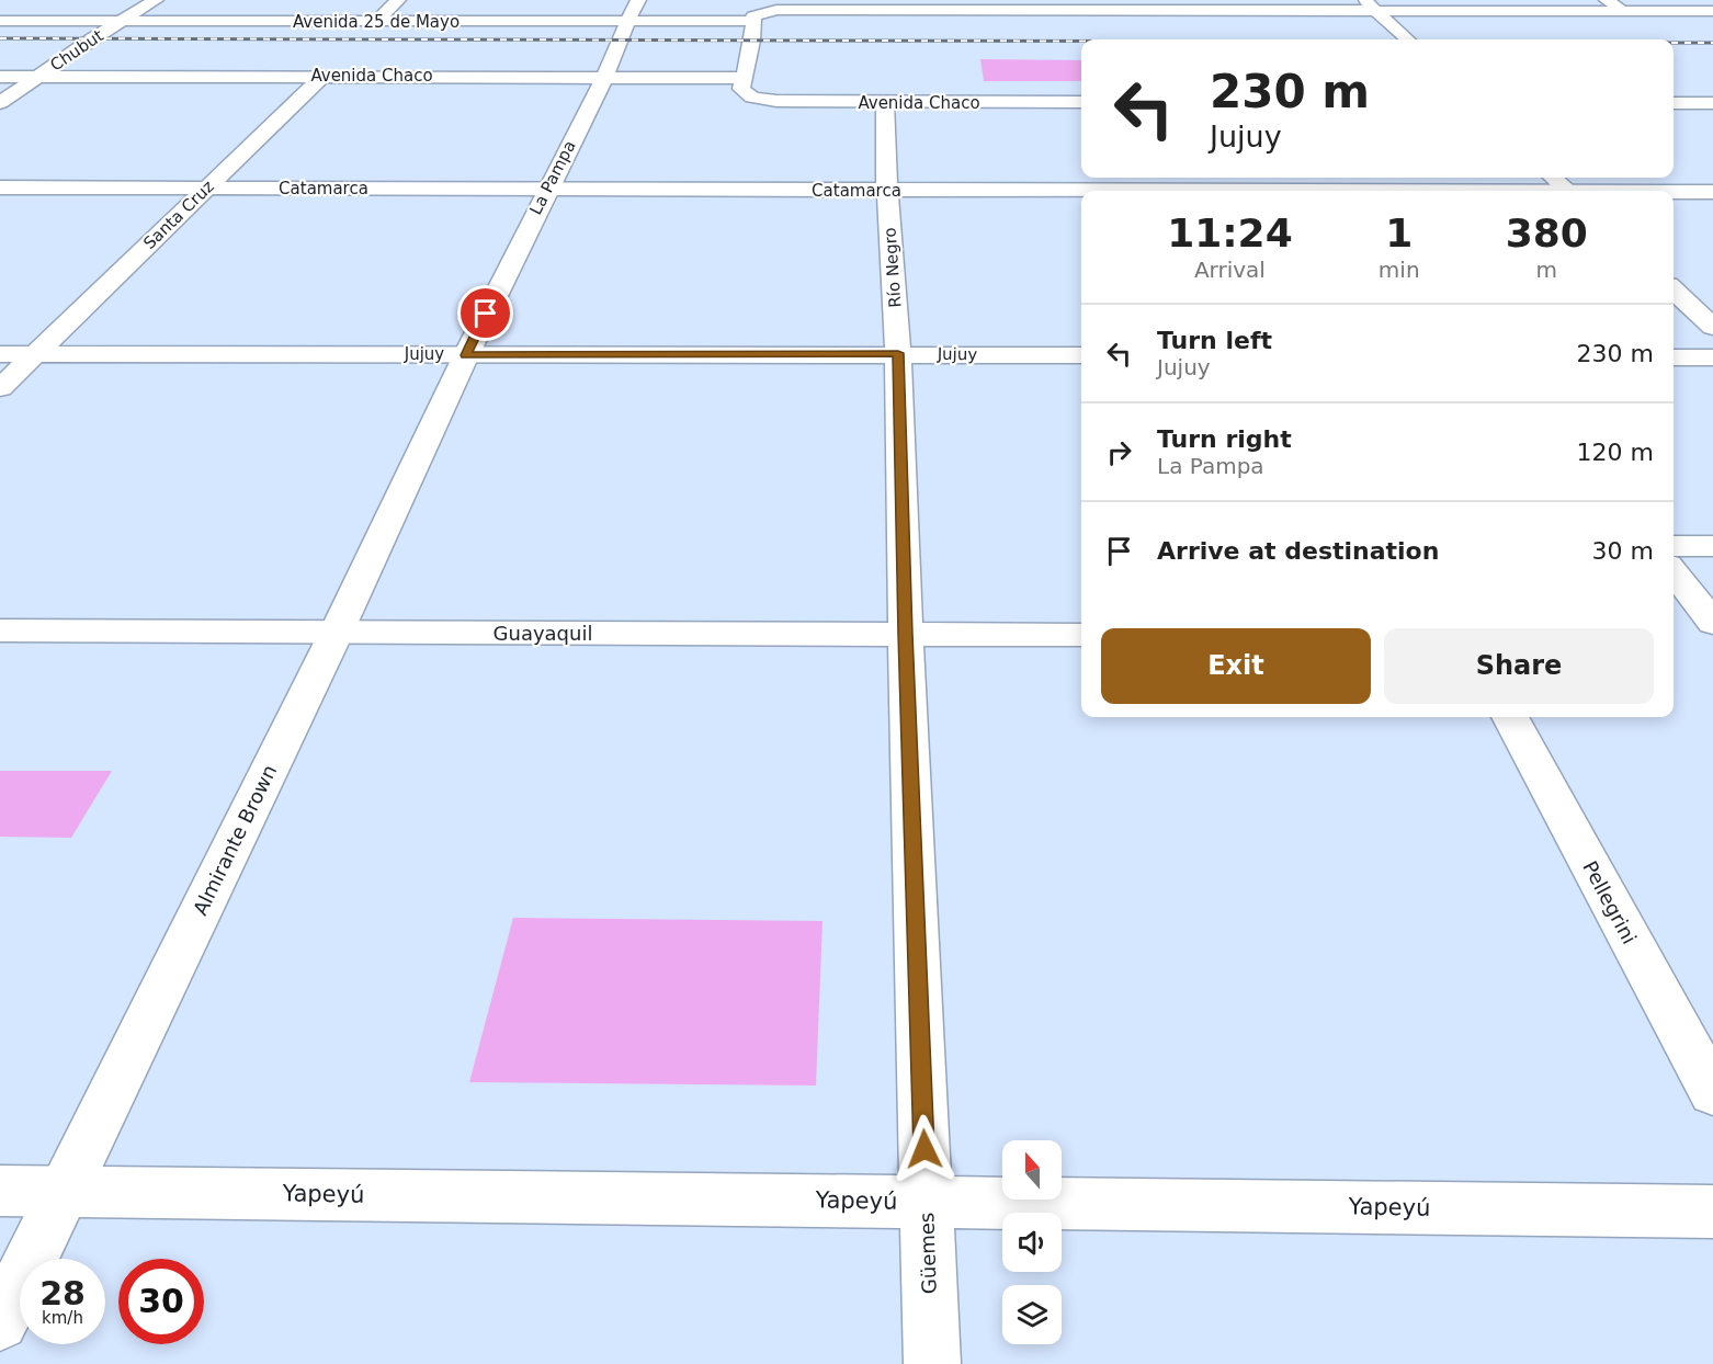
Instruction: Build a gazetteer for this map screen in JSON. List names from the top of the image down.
{
  "streets": {
    "street": [
      "Avenida 25 de Mayo",
      "Chubut",
      "Avenida Chaco",
      "La Pampa",
      "Catamarca",
      "Santa Cruz",
      "Río Negro",
      "Jujuy",
      "Guayaquil",
      "Almirante Brown",
      "Pellegrini",
      "Yapeyú",
      "Güemes"
    ]
  },
  "crossings": [
    ["Avenida 25 de Mayo", "Chubut"],
    ["Avenida 25 de Mayo", "La Pampa"],
    ["Chubut", "Avenida Chaco"],
    ["Avenida Chaco", "La Pampa"],
    ["Avenida Chaco", "Santa Cruz"],
    ["Avenida Chaco", "Río Negro"],
    ["La Pampa", "Catamarca"],
    ["La Pampa", "Jujuy"],
    ["La Pampa", "Almirante Brown"],
    ["Catamarca", "Santa Cruz"],
    ["Catamarca", "Río Negro"],
    ["Santa Cruz", "Jujuy"],
    ["Río Negro", "Jujuy"],
    ["Río Negro", "Güemes"],
    ["Jujuy", "Almirante Brown"],
    ["Jujuy", "Güemes"],
    ["Guayaquil", "Almirante Brown"],
    ["Guayaquil", "Güemes"],
    ["Almirante Brown", "Yapeyú"],
    ["Yapeyú", "Güemes"]
  ],
  "north": "top",
  "page": {
    "turn": ["230 m", "Jujuy"],
    "eta": [
      "11:24",
      "Arrival",
      "1",
      "min",
      "380",
      "m"
    ],
    "list": [
      {
        "name": "Turn left",
        "note": "Jujuy",
        "value": "230 m"
      },
      {
        "name": "Turn right",
        "note": "La Pampa",
        "value": "120 m"
      },
      {
        "name": "Arrive at destination",
        "value": "30 m"
      }
    ],
    "buttons": ["Exit", "Share"],
    "speed": "28 km/h",
    "limit": "30"
  }
}
